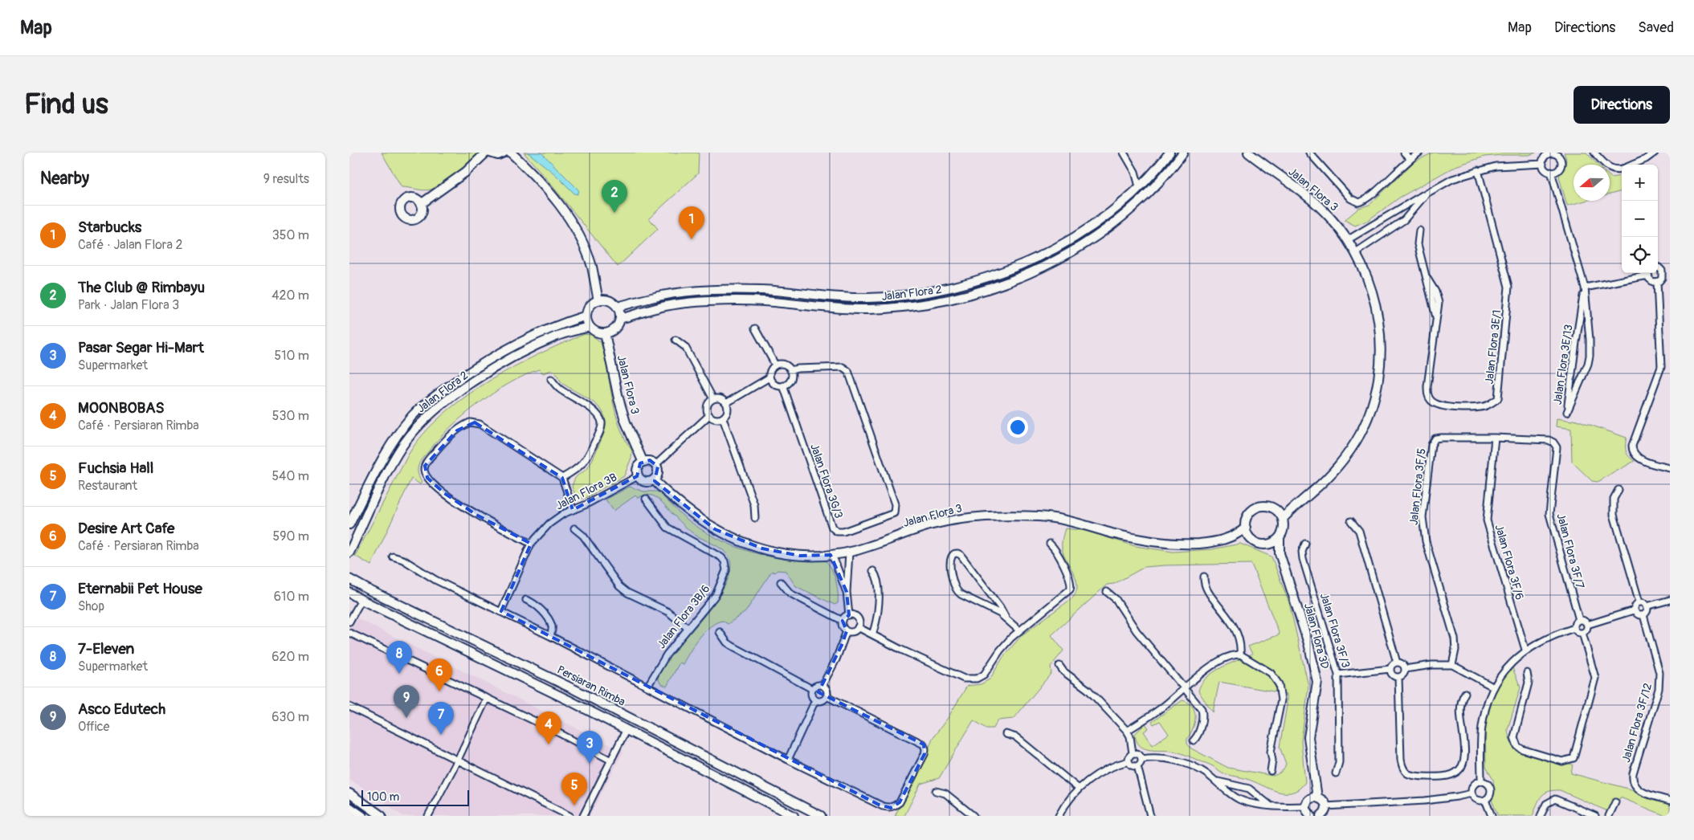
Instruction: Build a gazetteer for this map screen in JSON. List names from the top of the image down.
{
  "streets": {
    "street": [
      "Jalan Flora 3",
      "Jalan Flora 2",
      "Jalan Flora 3E/1",
      "Jalan Flora 3E/13",
      "Jalan Flora 3G/3",
      "Jalan Flora 3F/5",
      "Jalan Flora 3B",
      "Jalan Flora 3F/7",
      "Jalan Flora 3F/6",
      "Jalan Flora 3B/6",
      "Jalan Flora 3F/3",
      "Jalan Flora 3D",
      "Persiaran Rimba",
      "Jalan Flora 3F/12"
    ]
  },
  "crossings": [
    ["Jalan Flora 3", "Jalan Flora 2"],
    ["Jalan Flora 3", "Jalan Flora 3B"],
    ["Jalan Flora 3", "Jalan Flora 3D"],
    ["Jalan Flora 3F/5", "Jalan Flora 3F/7"],
    ["Jalan Flora 3F/5", "Jalan Flora 3F/6"],
    ["Jalan Flora 3F/7", "Jalan Flora 3F/6"]
  ],
  "scale_bar": "100 m",
  "north": "left",
  "page": {
    "header": "Map",
    "nav": ["Map", "Directions", "Saved"],
    "buttons": "Directions",
    "title": "Find us",
    "heading": ["Nearby", "9 results"],
    "map_buttons": ["+", "−"],
    "pins": [
      "2",
      "1",
      "8",
      "6",
      "9",
      "7",
      "4",
      "3",
      "5"
    ],
    "list": [
      {
        "mark": "1",
        "name": "Starbucks",
        "note": "Café · Jalan Flora 2",
        "value": "350 m"
      },
      {
        "mark": "2",
        "name": "The Club @ Rimbayu",
        "note": "Park · Jalan Flora 3",
        "value": "420 m"
      },
      {
        "mark": "3",
        "name": "Pasar Segar Hi-Mart",
        "note": "Supermarket",
        "value": "510 m"
      },
      {
        "mark": "4",
        "name": "MOONBOBAS",
        "note": "Café · Persiaran Rimba",
        "value": "530 m"
      },
      {
        "mark": "5",
        "name": "Fuchsia Hall",
        "note": "Restaurant",
        "value": "540 m"
      },
      {
        "mark": "6",
        "name": "Desire Art Cafe",
        "note": "Café · Persiaran Rimba",
        "value": "590 m"
      },
      {
        "mark": "7",
        "name": "Eternabii Pet House",
        "note": "Shop",
        "value": "610 m"
      },
      {
        "mark": "8",
        "name": "7-Eleven",
        "note": "Supermarket",
        "value": "620 m"
      },
      {
        "mark": "9",
        "name": "Asco Edutech",
        "note": "Office",
        "value": "630 m"
      }
    ],
    "scale": "100 m"
  }
}
